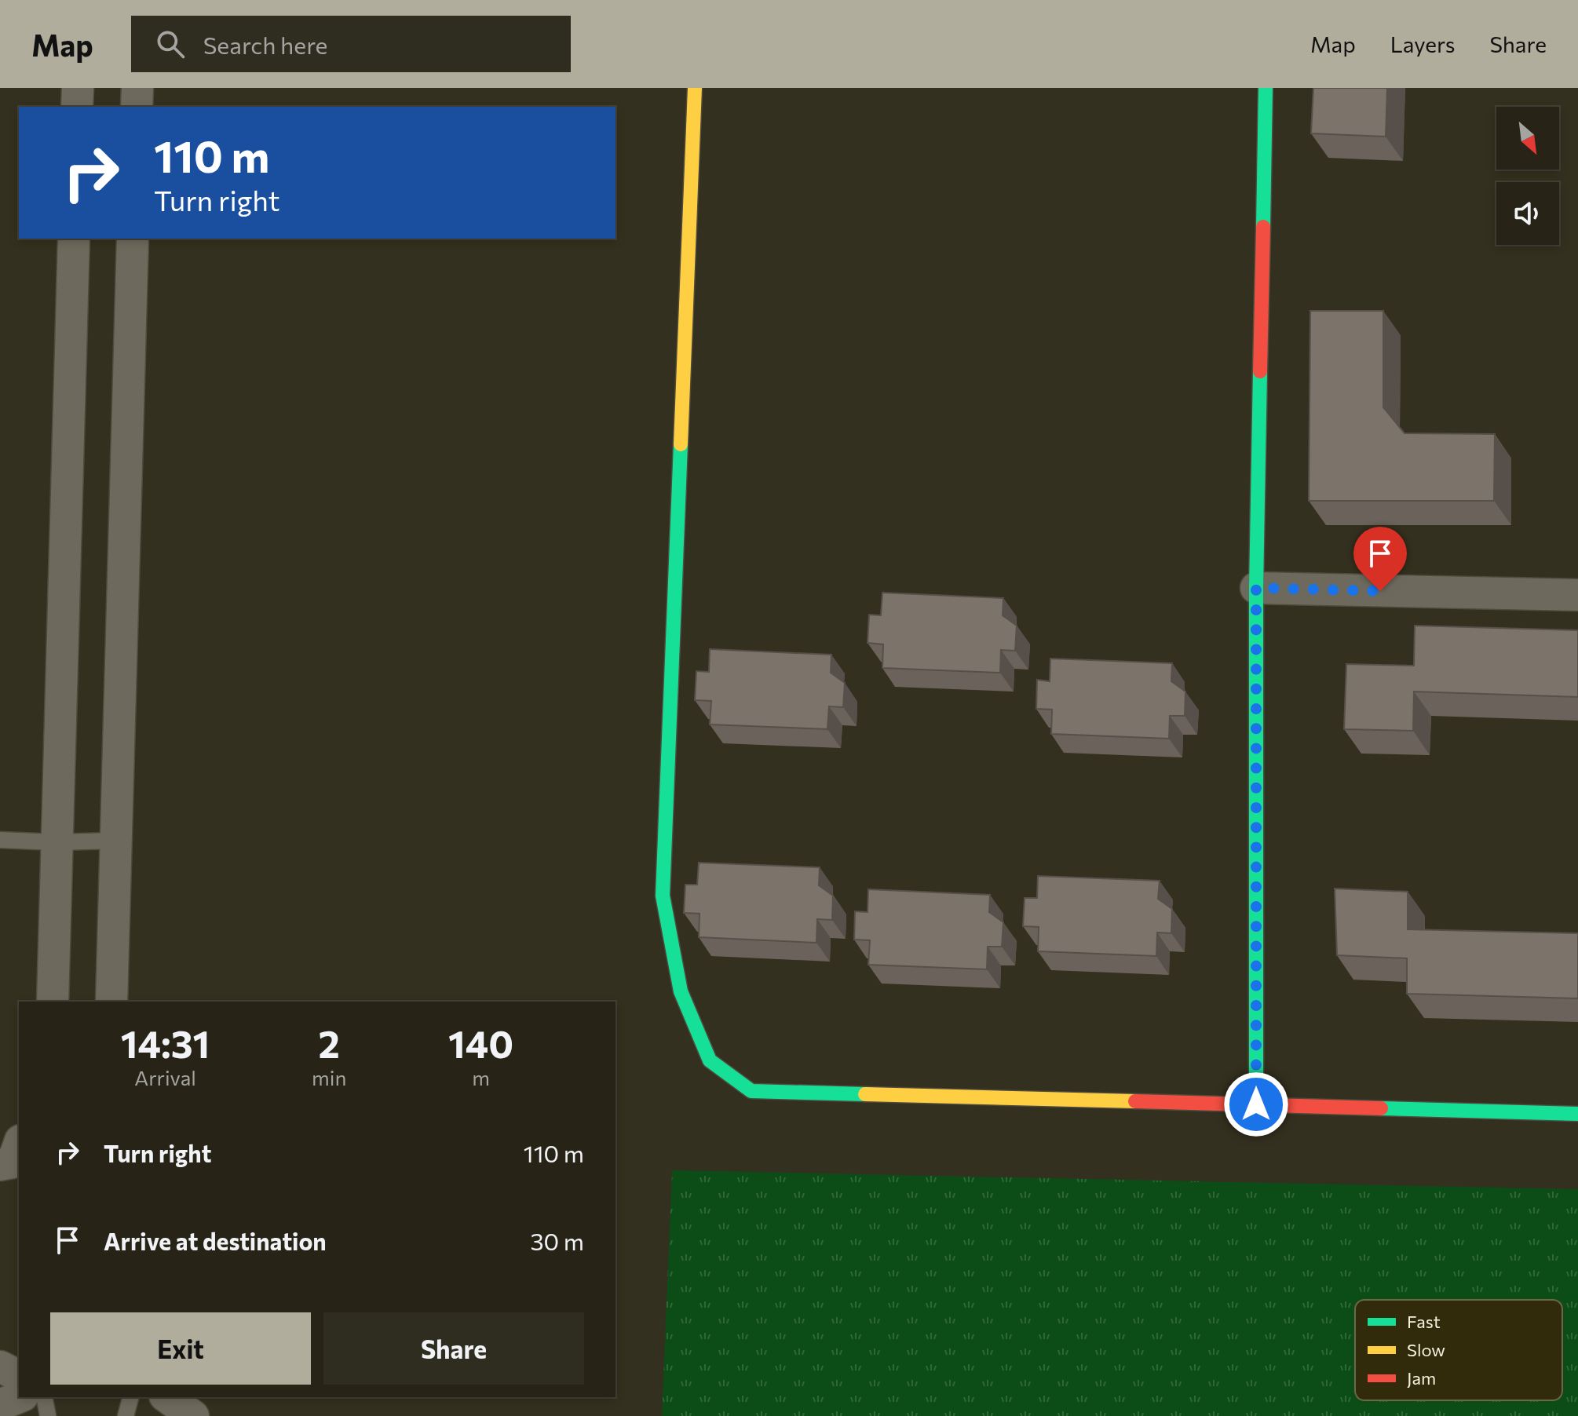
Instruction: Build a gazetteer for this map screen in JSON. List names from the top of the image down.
{
  "legend": ["Fast", "Slow", "Jam"],
  "north": "bottom right",
  "page": {
    "header": "Map",
    "search": "Search here",
    "nav": ["Map", "Layers", "Share"],
    "turn": ["110 m", "Turn right"],
    "eta": [
      "14:31",
      "Arrival",
      "2",
      "min",
      "140",
      "m"
    ],
    "list": [
      {
        "name": "Turn right",
        "value": "110 m"
      },
      {
        "name": "Arrive at destination",
        "value": "30 m"
      }
    ],
    "buttons": ["Exit", "Share"]
  }
}
